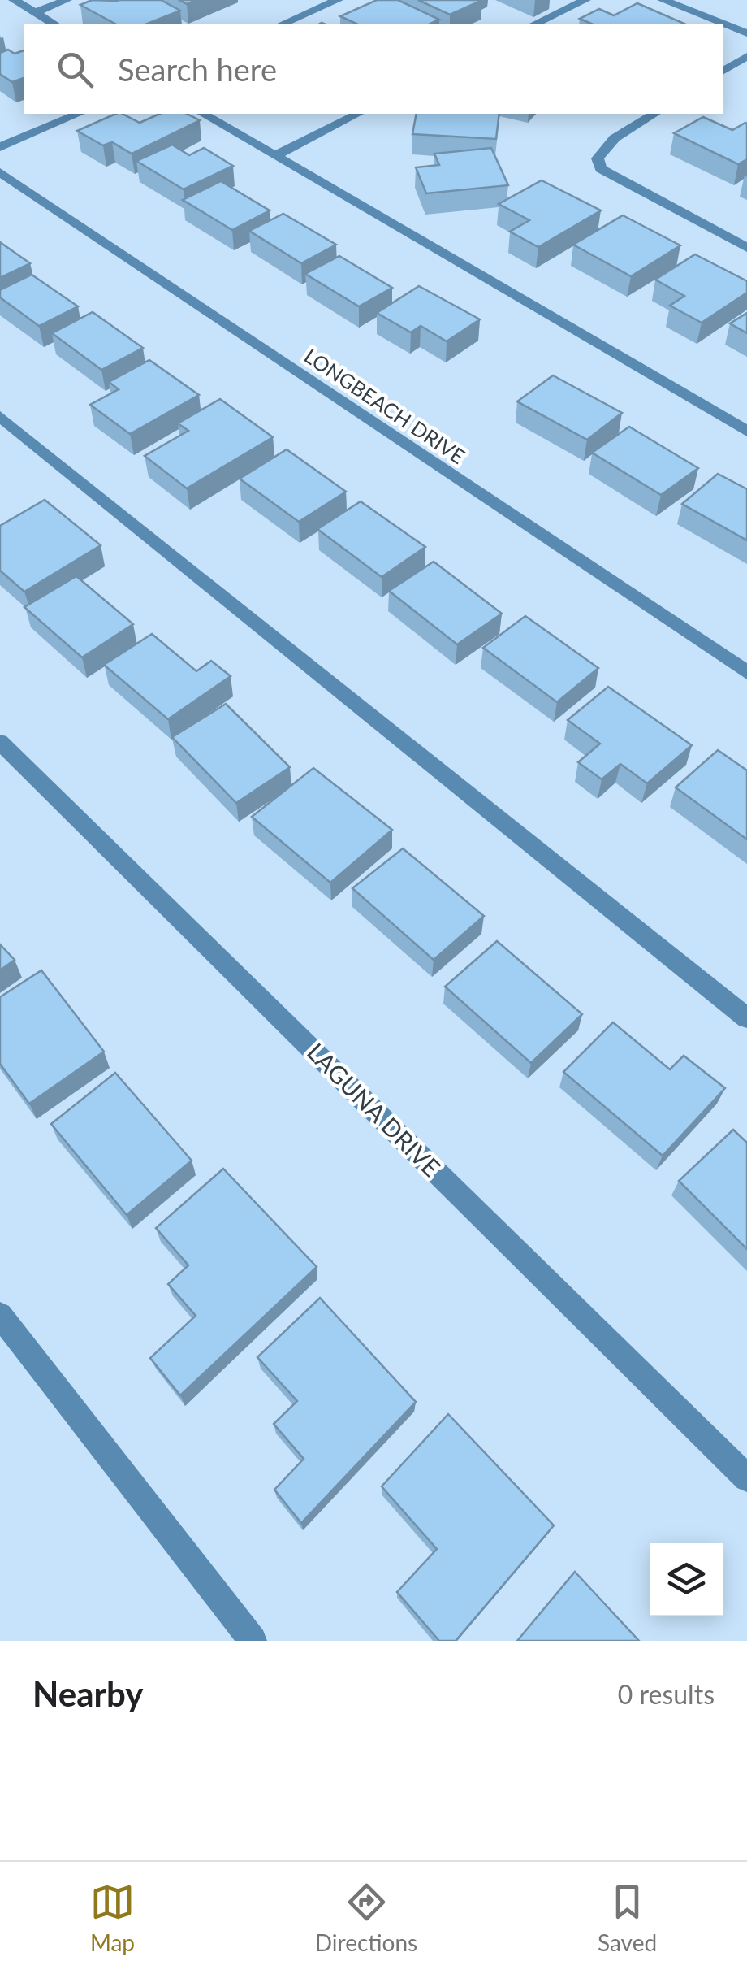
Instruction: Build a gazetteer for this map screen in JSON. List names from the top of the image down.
{
  "streets": {
    "street": ["LONGBEACH DRIVE", "LAGUNA DRIVE"]
  },
  "page": {
    "search": "Search here",
    "heading": ["Nearby", "0 results"],
    "nav": ["Map", "Directions", "Saved"]
  }
}
